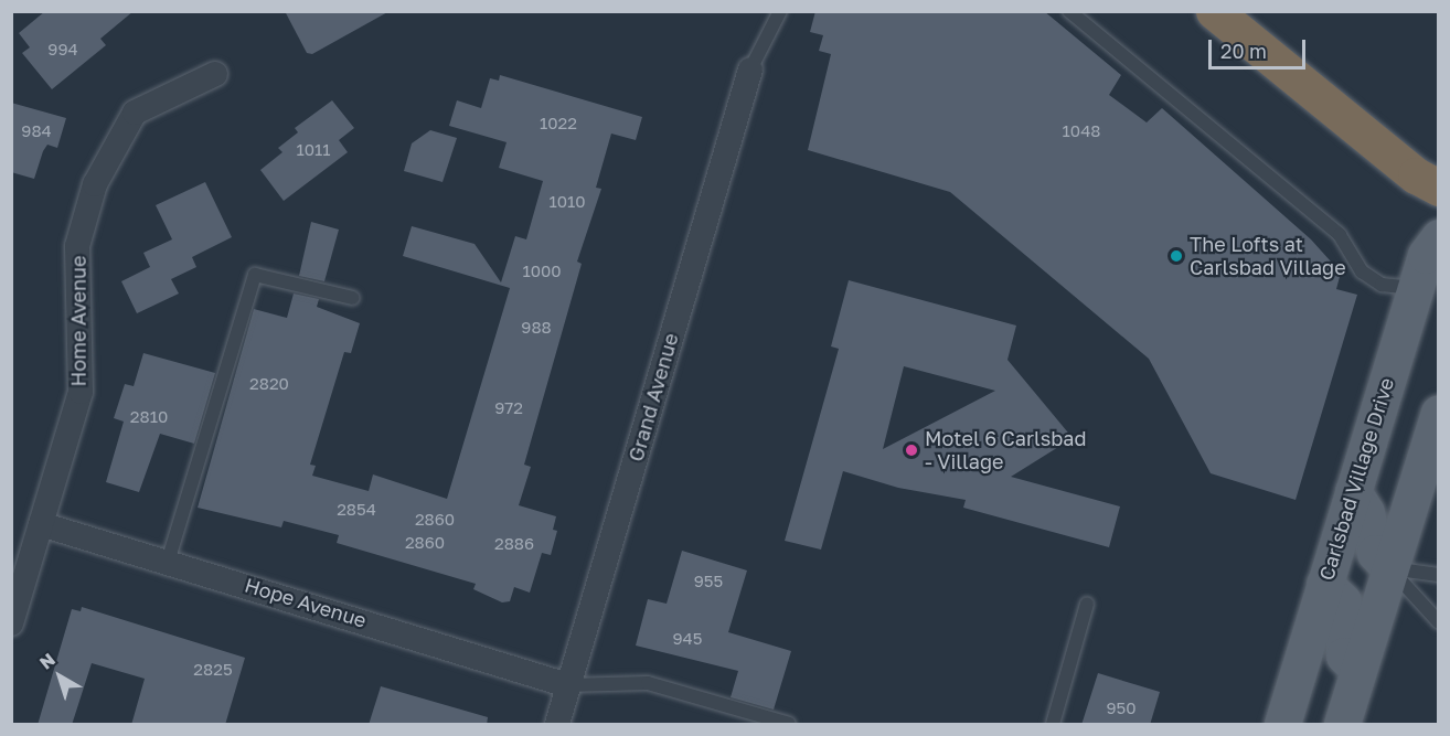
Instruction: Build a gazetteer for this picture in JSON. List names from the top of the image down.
{
  "streets": {
    "main road": ["Carlsbad Village Drive"],
    "street": ["Home Avenue", "Grand Avenue", "Hope Avenue"]
  },
  "crossings": [
    ["Home Avenue", "Hope Avenue"],
    ["Grand Avenue", "Hope Avenue"]
  ],
  "places": ["The Lofts at Carlsbad Village", "Motel 6 Carlsbad - Village"],
  "house_numbers": [
    "994",
    "1022",
    "984",
    "1048",
    "1011",
    "1010",
    "1000",
    "988",
    "2820",
    "972",
    "2810",
    "2854",
    "2860",
    "2860",
    "2886",
    "955",
    "945",
    "2825",
    "950"
  ],
  "scale_bar": "20 m",
  "north": "top left"
}
